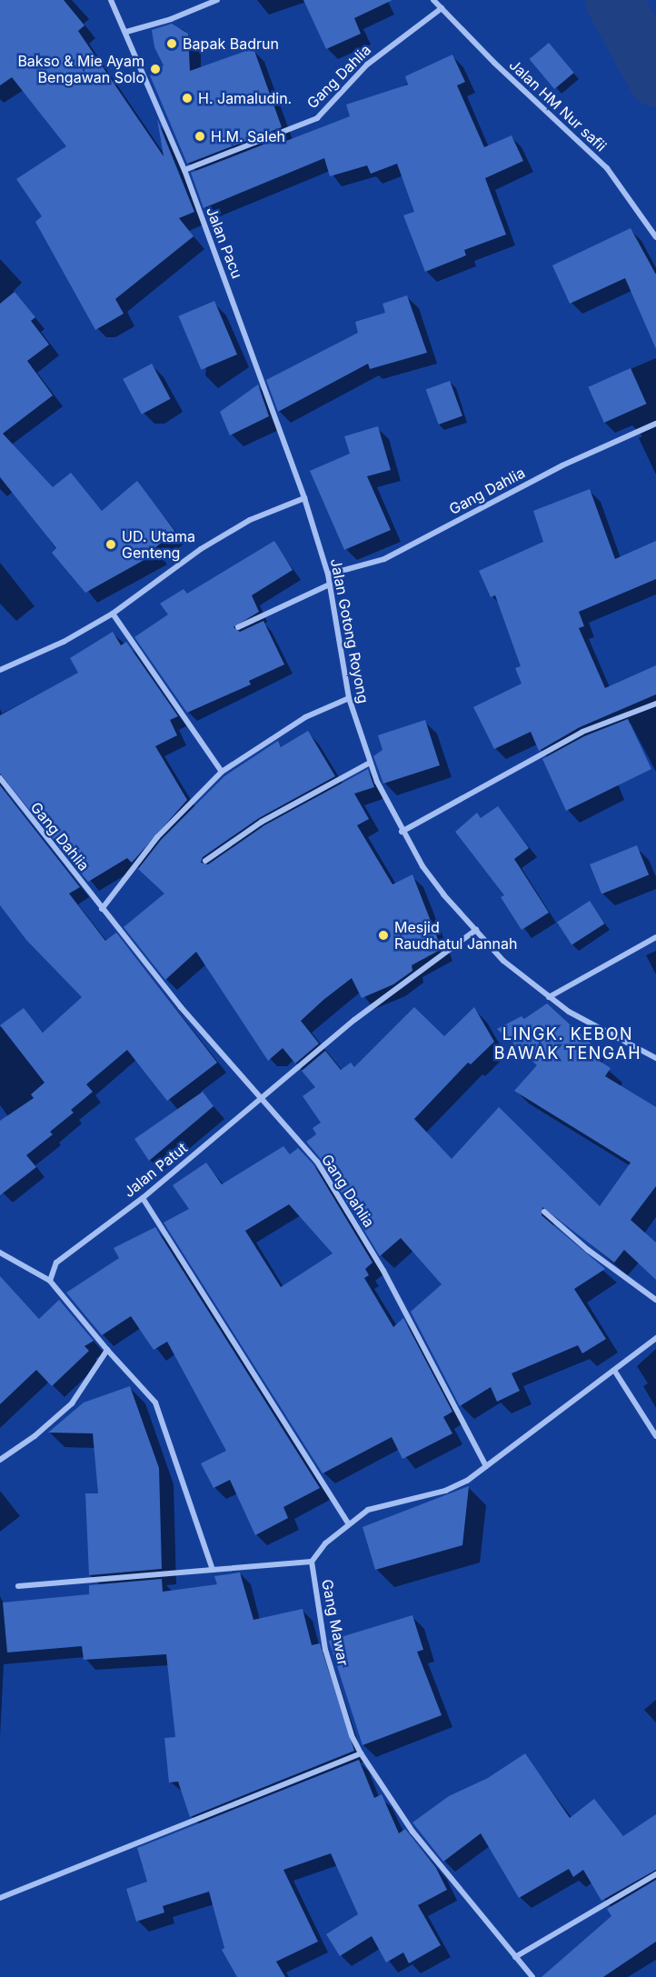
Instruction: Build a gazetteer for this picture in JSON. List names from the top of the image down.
{
  "streets": {
    "street": [
      "Gang Dahlia",
      "Jalan HM Nur safii",
      "Jalan Pacu",
      "Jalan Gotong Royong",
      "Jalan Patut",
      "Gang Mawar"
    ]
  },
  "crossings": [
    ["Gang Dahlia", "Jalan HM Nur safii"],
    ["Gang Dahlia", "Jalan Pacu"],
    ["Gang Dahlia", "Jalan Gotong Royong"],
    ["Gang Dahlia", "Jalan Patut"],
    ["Gang Dahlia", "Gang Mawar"],
    ["Jalan Pacu", "Jalan Gotong Royong"],
    ["Jalan Gotong Royong", "Jalan Patut"]
  ],
  "districts": ["LINGK. KEBON BAWAK TENGAH"],
  "places": [
    "Bapak Badrun",
    "Bakso & Mie Ayam Bengawan Solo",
    "H. Jamaludin.",
    "H.M. Saleh",
    "UD. Utama Genteng",
    "Mesjid Raudhatul Jannah"
  ]
}
